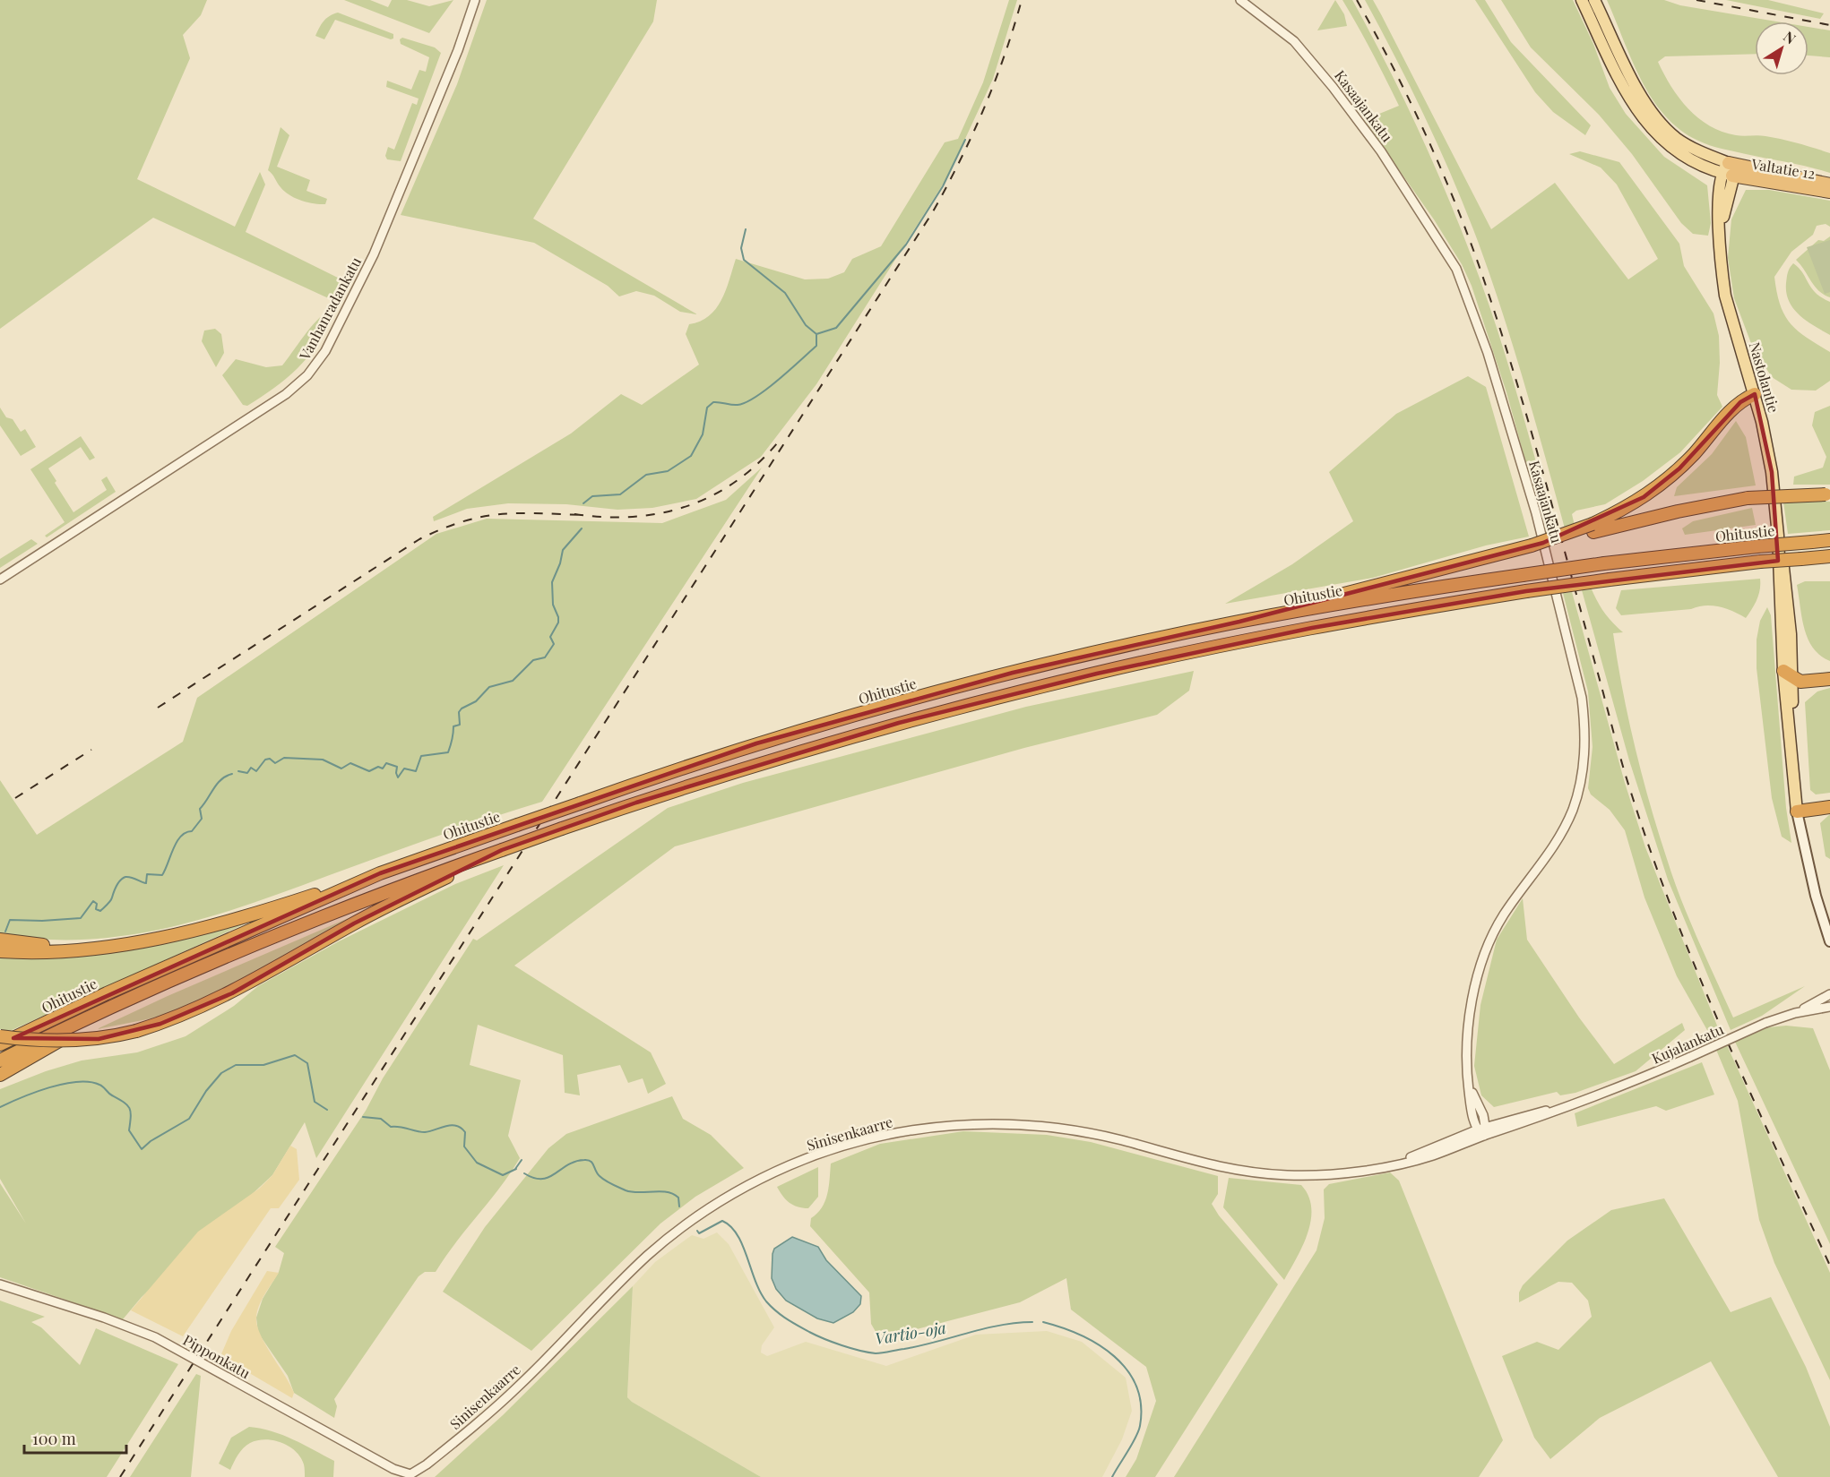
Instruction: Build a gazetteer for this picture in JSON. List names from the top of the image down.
{
  "streets": {
    "highway": ["Valtatie 12", "Ohitustie"],
    "main road": ["Nastolantie"],
    "street": [
      "Kasaajankatu",
      "Vanhanradankatu",
      "Kujalankatu",
      "Sinisenkaarre",
      "Pipponkatu"
    ]
  },
  "crossings": [
    ["Kasaajankatu", "Kujalankatu"],
    ["Kasaajankatu", "Sinisenkaarre"],
    ["Valtatie 12", "Nastolantie"],
    ["Kujalankatu", "Sinisenkaarre"],
    ["Sinisenkaarre", "Pipponkatu"]
  ],
  "water": ["Vartio-oja"],
  "scale_bar": "100 m",
  "north": "top right"
}
